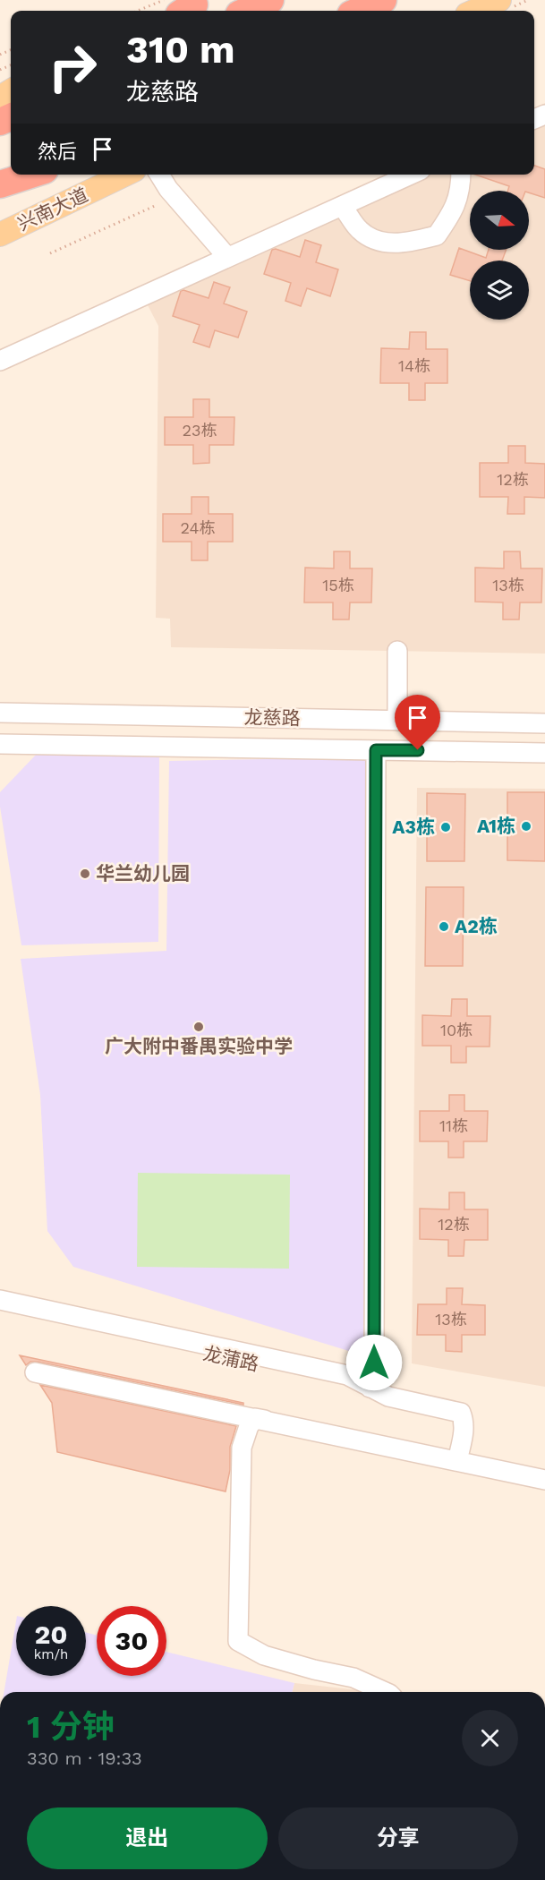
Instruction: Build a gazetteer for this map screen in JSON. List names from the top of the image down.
{
  "streets": {
    "main road": ["兴南大道"],
    "street": ["龙慈路", "龙蒲路"]
  },
  "places": [
    "A1栋",
    "A3栋",
    "华兰幼儿园",
    "A2栋",
    "广大附中番禺实验中学"
  ],
  "house_numbers": [
    "14栋",
    "23栋",
    "12栋",
    "24栋",
    "15栋",
    "13栋",
    "10栋",
    "11栋",
    "12栋",
    "13栋"
  ],
  "north": "right",
  "page": {
    "turn": ["310 m", "龙慈路"],
    "then": "然后",
    "speed": "20 km/h",
    "limit": "30",
    "heading": ["1 分钟", "330 m · 19:33"],
    "buttons": ["退出", "分享"]
  }
}
